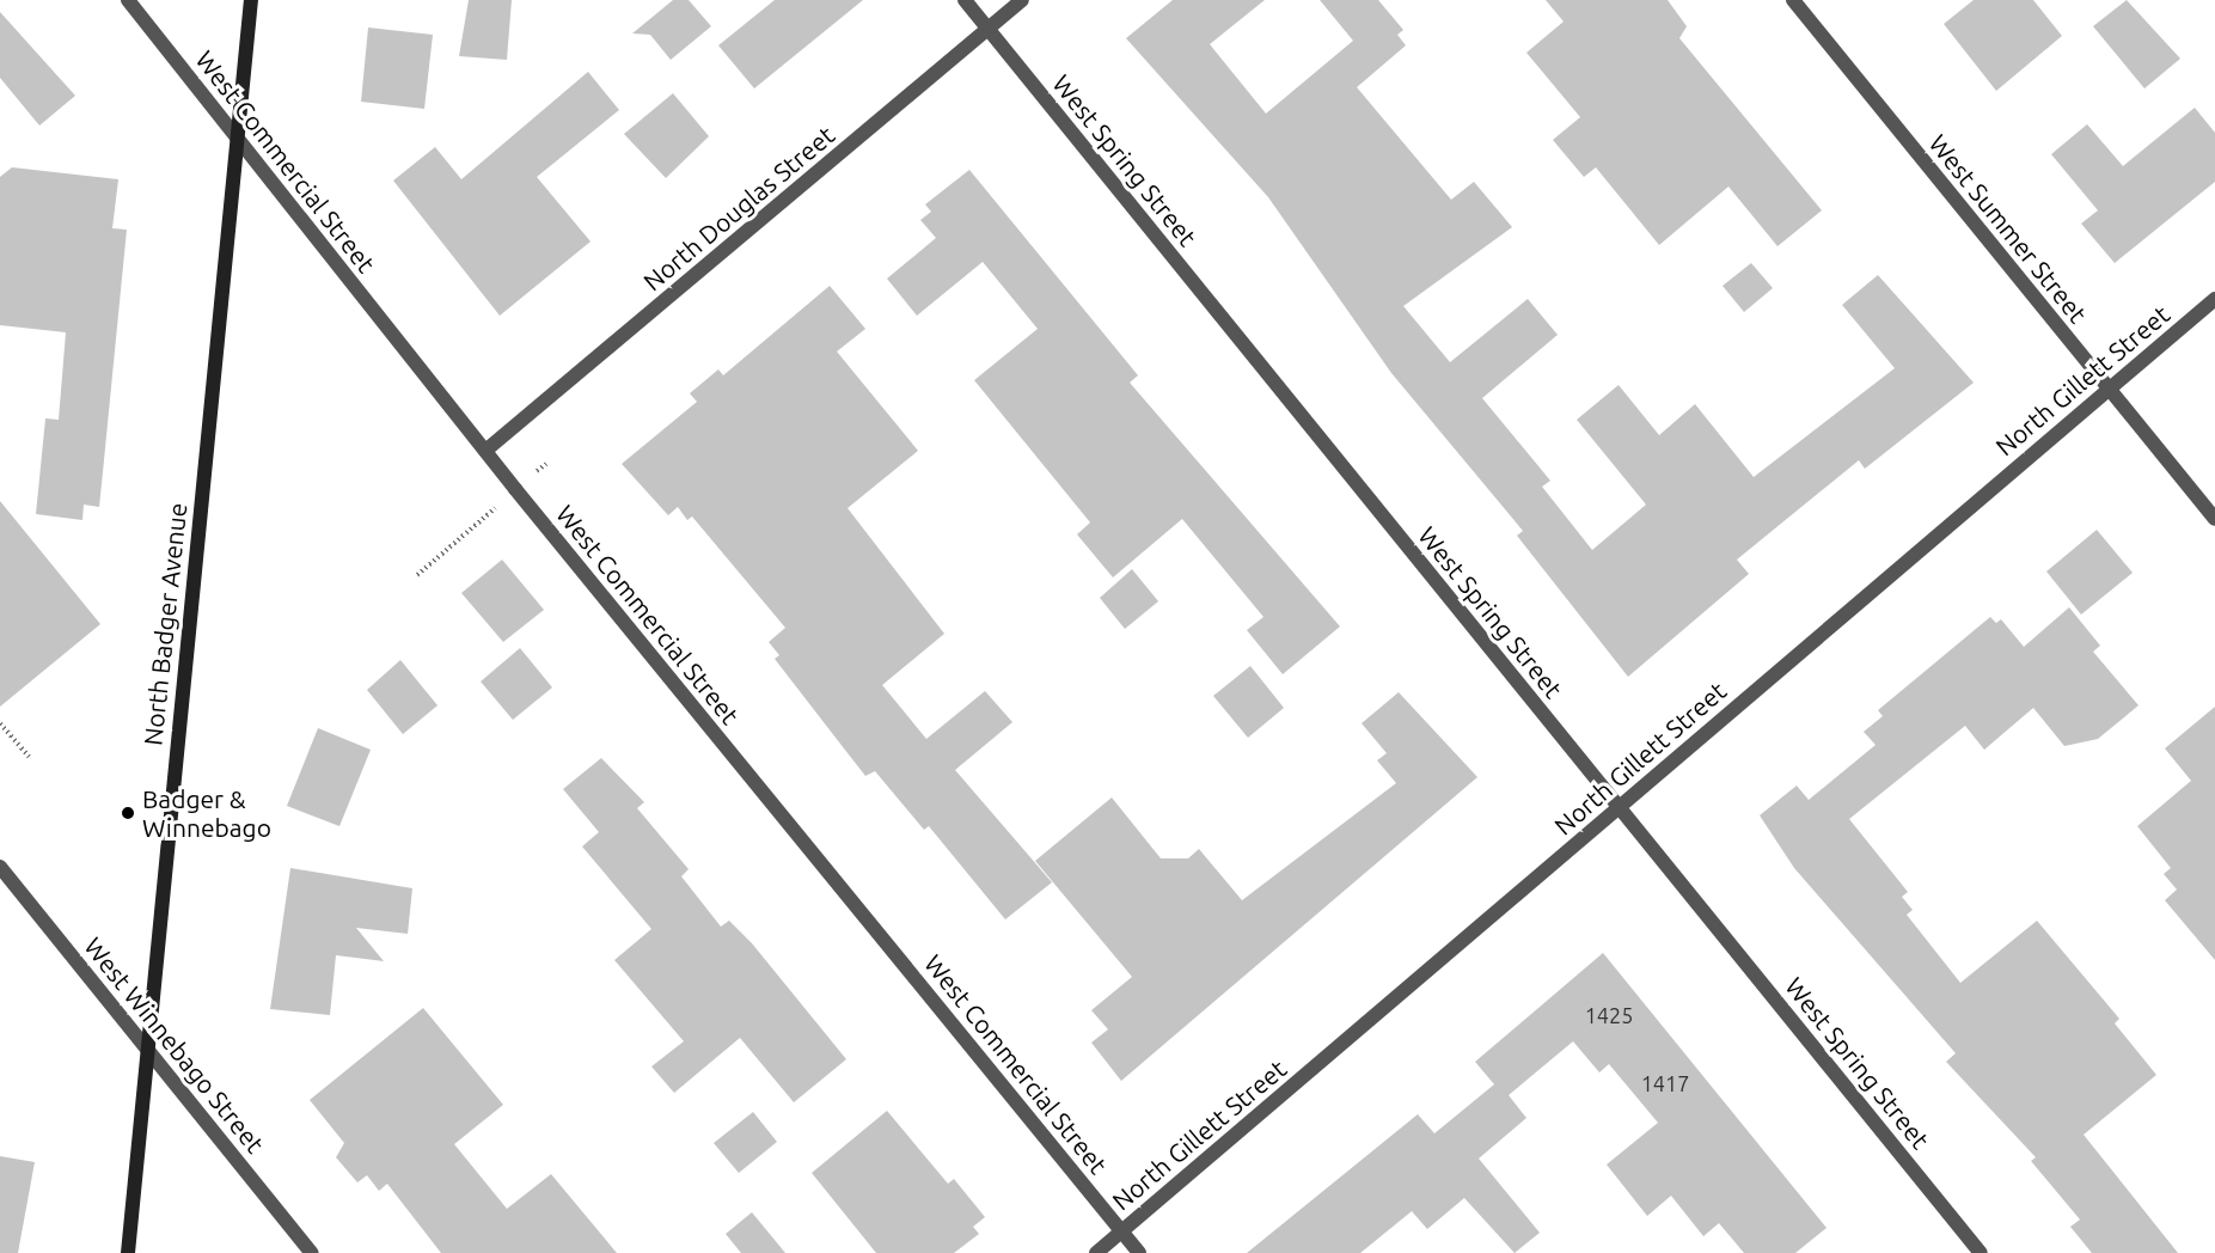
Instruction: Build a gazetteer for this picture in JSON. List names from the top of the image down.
{
  "streets": {
    "main road": ["North Badger Avenue"],
    "street": [
      "West Spring Street",
      "West Commercial Street",
      "North Douglas Street",
      "West Summer Street",
      "North Gillett Street",
      "West Winnebago Street"
    ]
  },
  "crossings": [
    ["West Spring Street", "North Douglas Street"],
    ["West Spring Street", "North Gillett Street"],
    ["West Commercial Street", "North Douglas Street"],
    ["West Commercial Street", "North Gillett Street"],
    ["West Commercial Street", "North Badger Avenue"],
    ["West Summer Street", "North Gillett Street"],
    ["North Badger Avenue", "West Winnebago Street"]
  ],
  "places": ["Badger & Winnebago"],
  "house_numbers": ["1425", "1417"]
}
